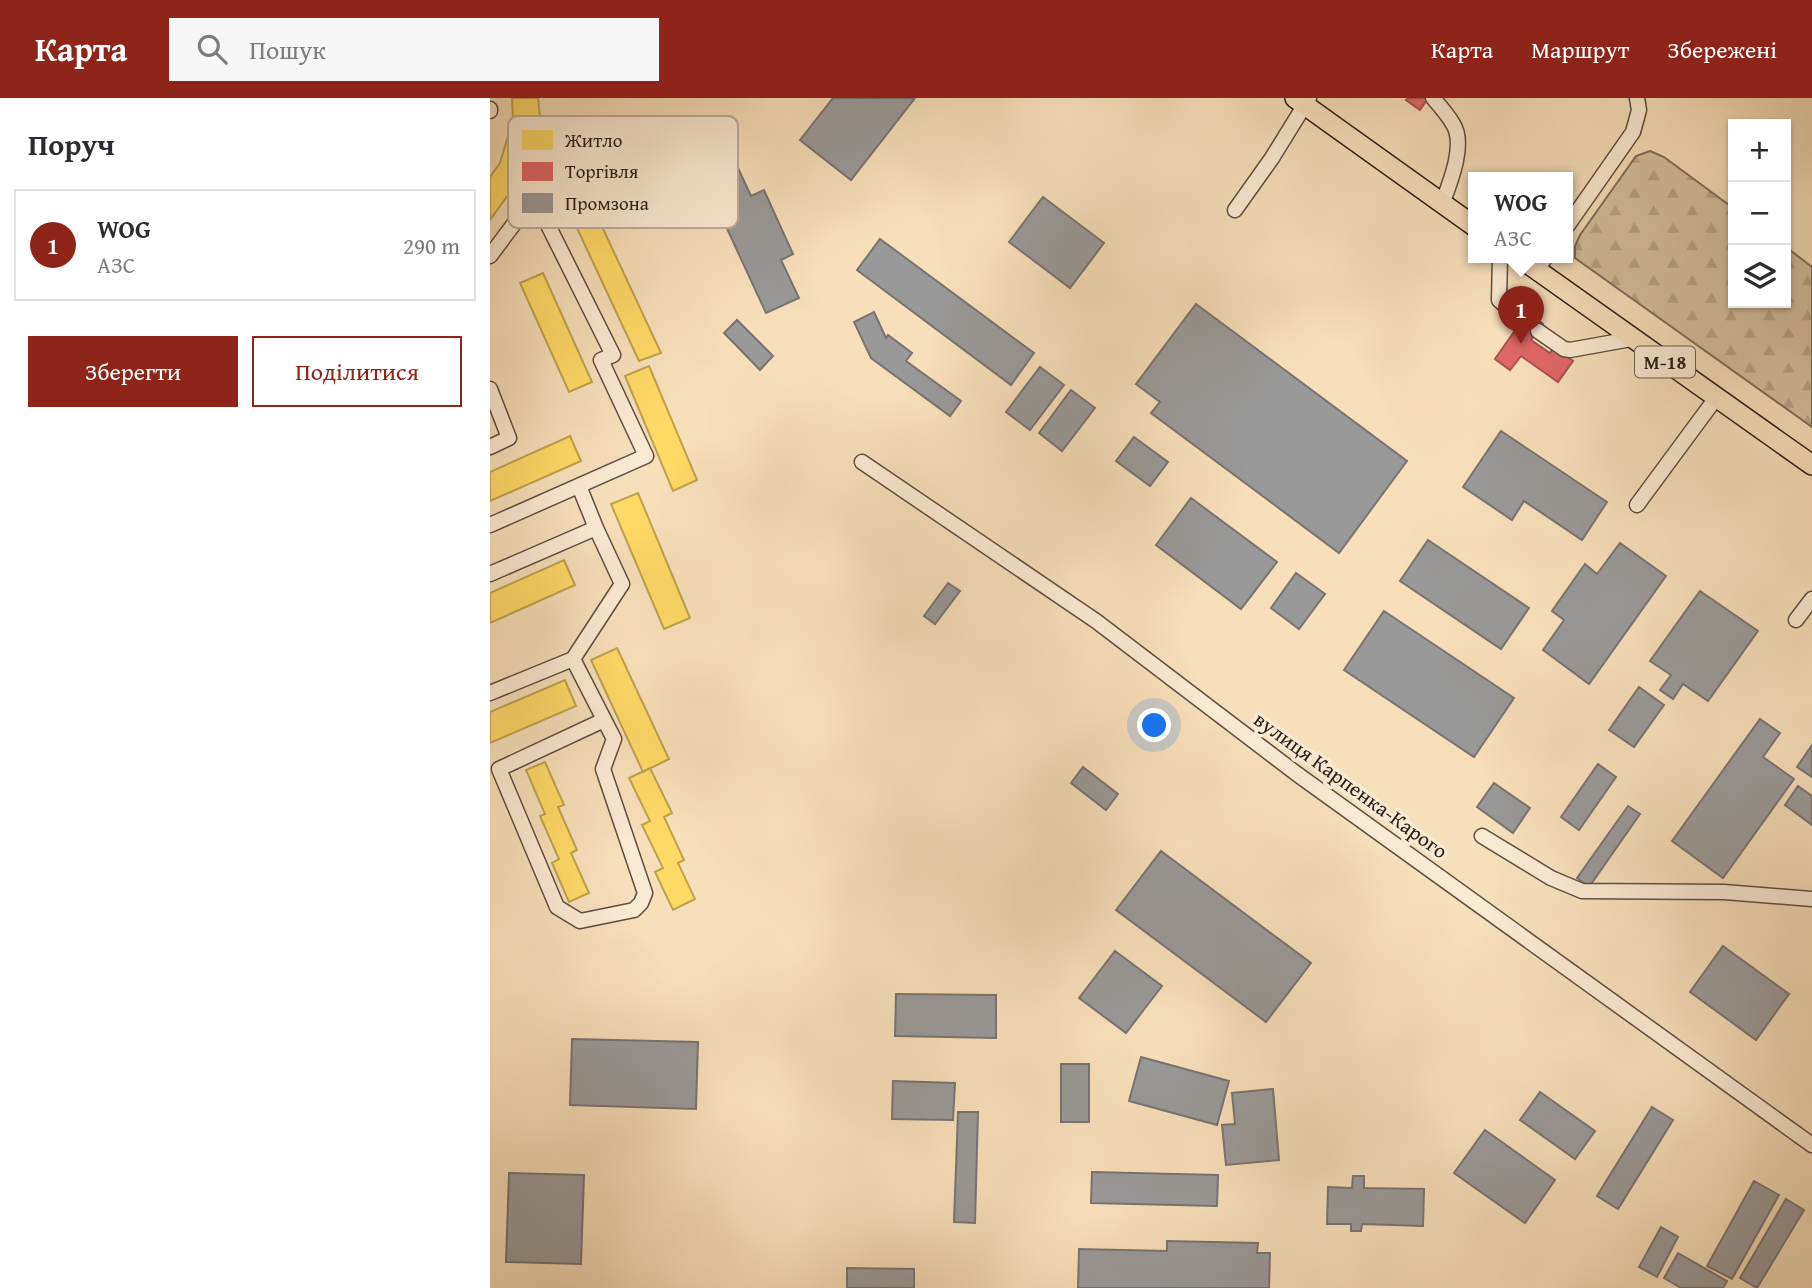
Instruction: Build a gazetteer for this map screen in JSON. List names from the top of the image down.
{
  "streets": {
    "highway": ["М-18"],
    "street": ["вулиця Карпенка-Карого"]
  },
  "legend": ["Житло", "Торгівля", "Промзона"],
  "page": {
    "header": "Карта",
    "search": "Пошук",
    "nav": ["Карта", "Маршрут", "Збережені"],
    "heading": "Поруч",
    "map_buttons": ["+", "−"],
    "popup": ["WOG", "АЗС"],
    "list": [
      {
        "mark": "1",
        "name": "WOG",
        "note": "АЗС",
        "value": "290 m"
      }
    ],
    "pins": "1",
    "buttons": ["Зберегти", "Поділитися"]
  }
}
